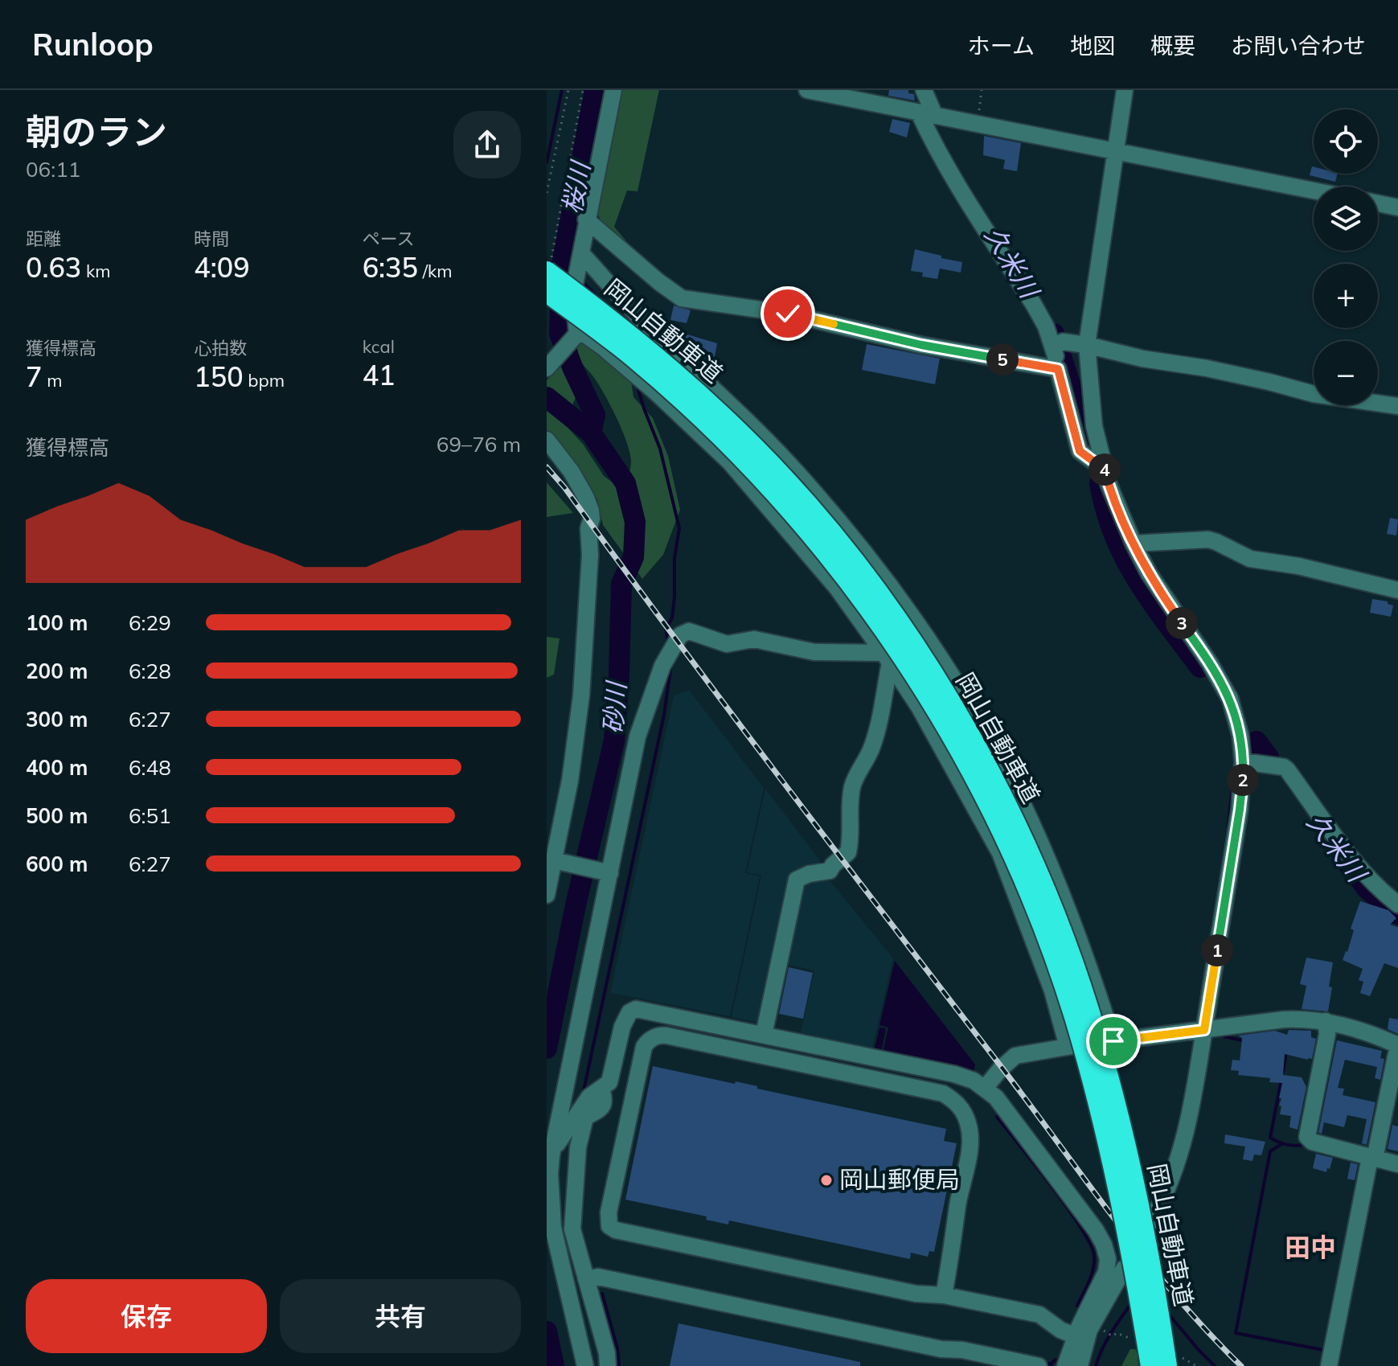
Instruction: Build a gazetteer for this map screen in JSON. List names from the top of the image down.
{
  "streets": {
    "highway": ["岡山自動車道"]
  },
  "districts": ["田中"],
  "water": ["桜川", "久米川", "砂川"],
  "places": ["岡山郵便局"],
  "page": {
    "header": "Runloop",
    "nav": [
      "ホーム",
      "地図",
      "概要",
      "お問い合わせ"
    ],
    "heading": ["朝のラン", "06:11"],
    "map_buttons": ["+", "−"],
    "stats": [
      ["距離", "0.63 km"],
      ["時間", "4:09"],
      ["ペース", "6:35 /km"],
      ["獲得標高", "7 m"],
      ["心拍数", "150 bpm"],
      ["kcal", "41"]
    ],
    "pins": [
      "5",
      "4",
      "3",
      "2",
      "1"
    ],
    "chart": ["獲得標高", "69–76 m"],
    "list": [
      {
        "name": "100 m",
        "note": "6:29"
      },
      {
        "name": "200 m",
        "note": "6:28"
      },
      {
        "name": "300 m",
        "note": "6:27"
      },
      {
        "name": "400 m",
        "note": "6:48"
      },
      {
        "name": "500 m",
        "note": "6:51"
      },
      {
        "name": "600 m",
        "note": "6:27"
      }
    ],
    "buttons": ["保存", "共有"]
  }
}
